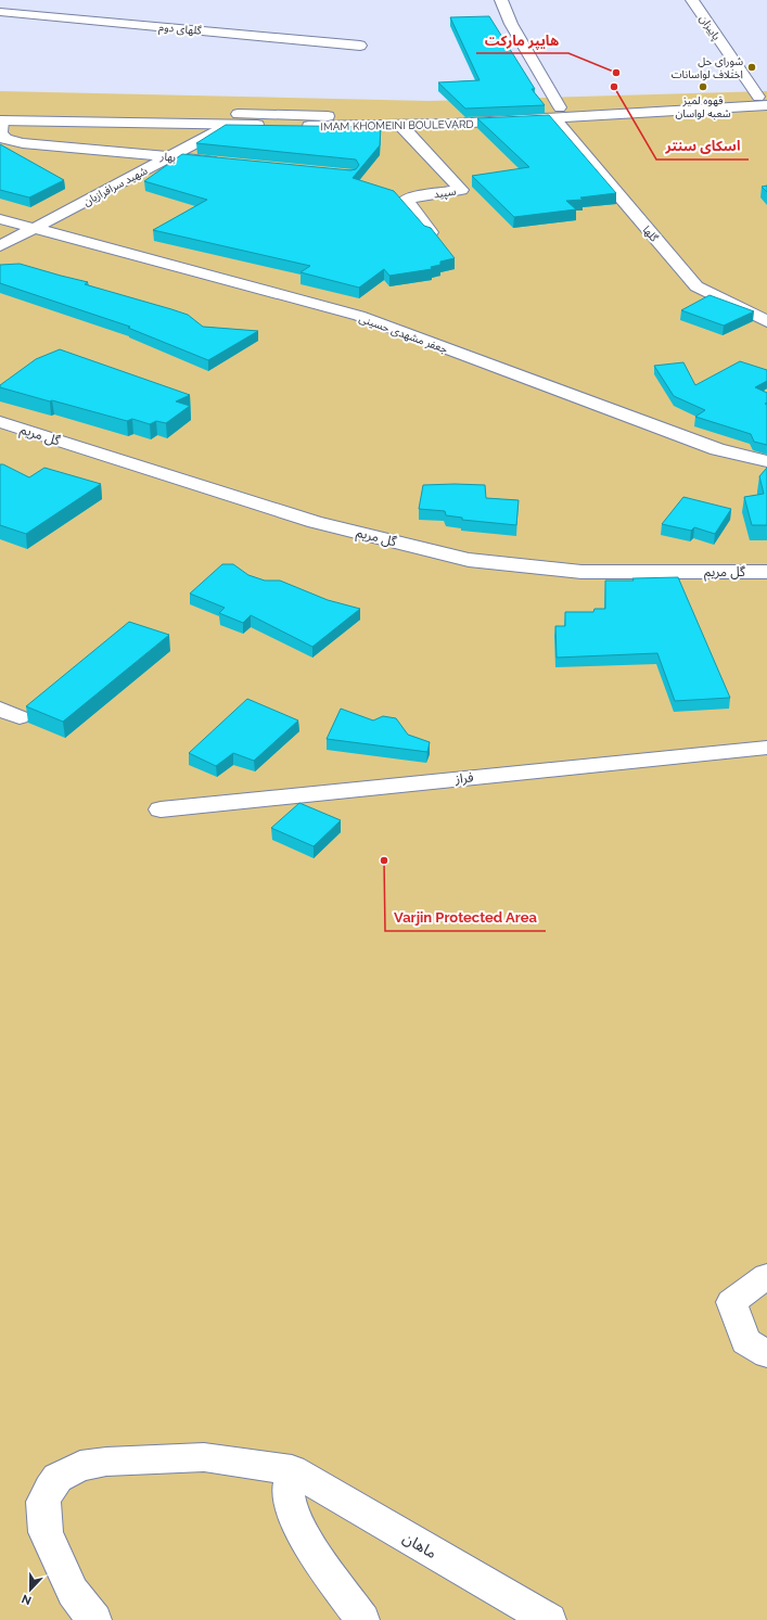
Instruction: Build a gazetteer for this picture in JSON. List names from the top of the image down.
{
  "streets": {
    "street": [
      "پاییزان",
      "گلهای دوم",
      "IMAM KHOMEINI BOULEVARD",
      "بهار",
      "شهید سرافرازیان",
      "سپید",
      "گلها",
      "جعفر مشهدی حسینی",
      "گل مریم",
      "فراز",
      "ماهان"
    ]
  },
  "crossings": [
    ["پاییزان", "IMAM KHOMEINI BOULEVARD"],
    ["IMAM KHOMEINI BOULEVARD", "بهار"],
    ["IMAM KHOMEINI BOULEVARD", "شهید سرافرازیان"],
    ["IMAM KHOMEINI BOULEVARD", "سپید"],
    ["IMAM KHOMEINI BOULEVARD", "گلها"],
    ["بهار", "شهید سرافرازیان"],
    ["شهید سرافرازیان", "جعفر مشهدی حسینی"]
  ],
  "places": [
    "شورای حل اختلاف لواسانات",
    "هایپر مارکت",
    "اسکای سنتر",
    "قهوه لمیز شعبه لواسان",
    "Varjin Protected Area"
  ],
  "north": "bottom"
}
